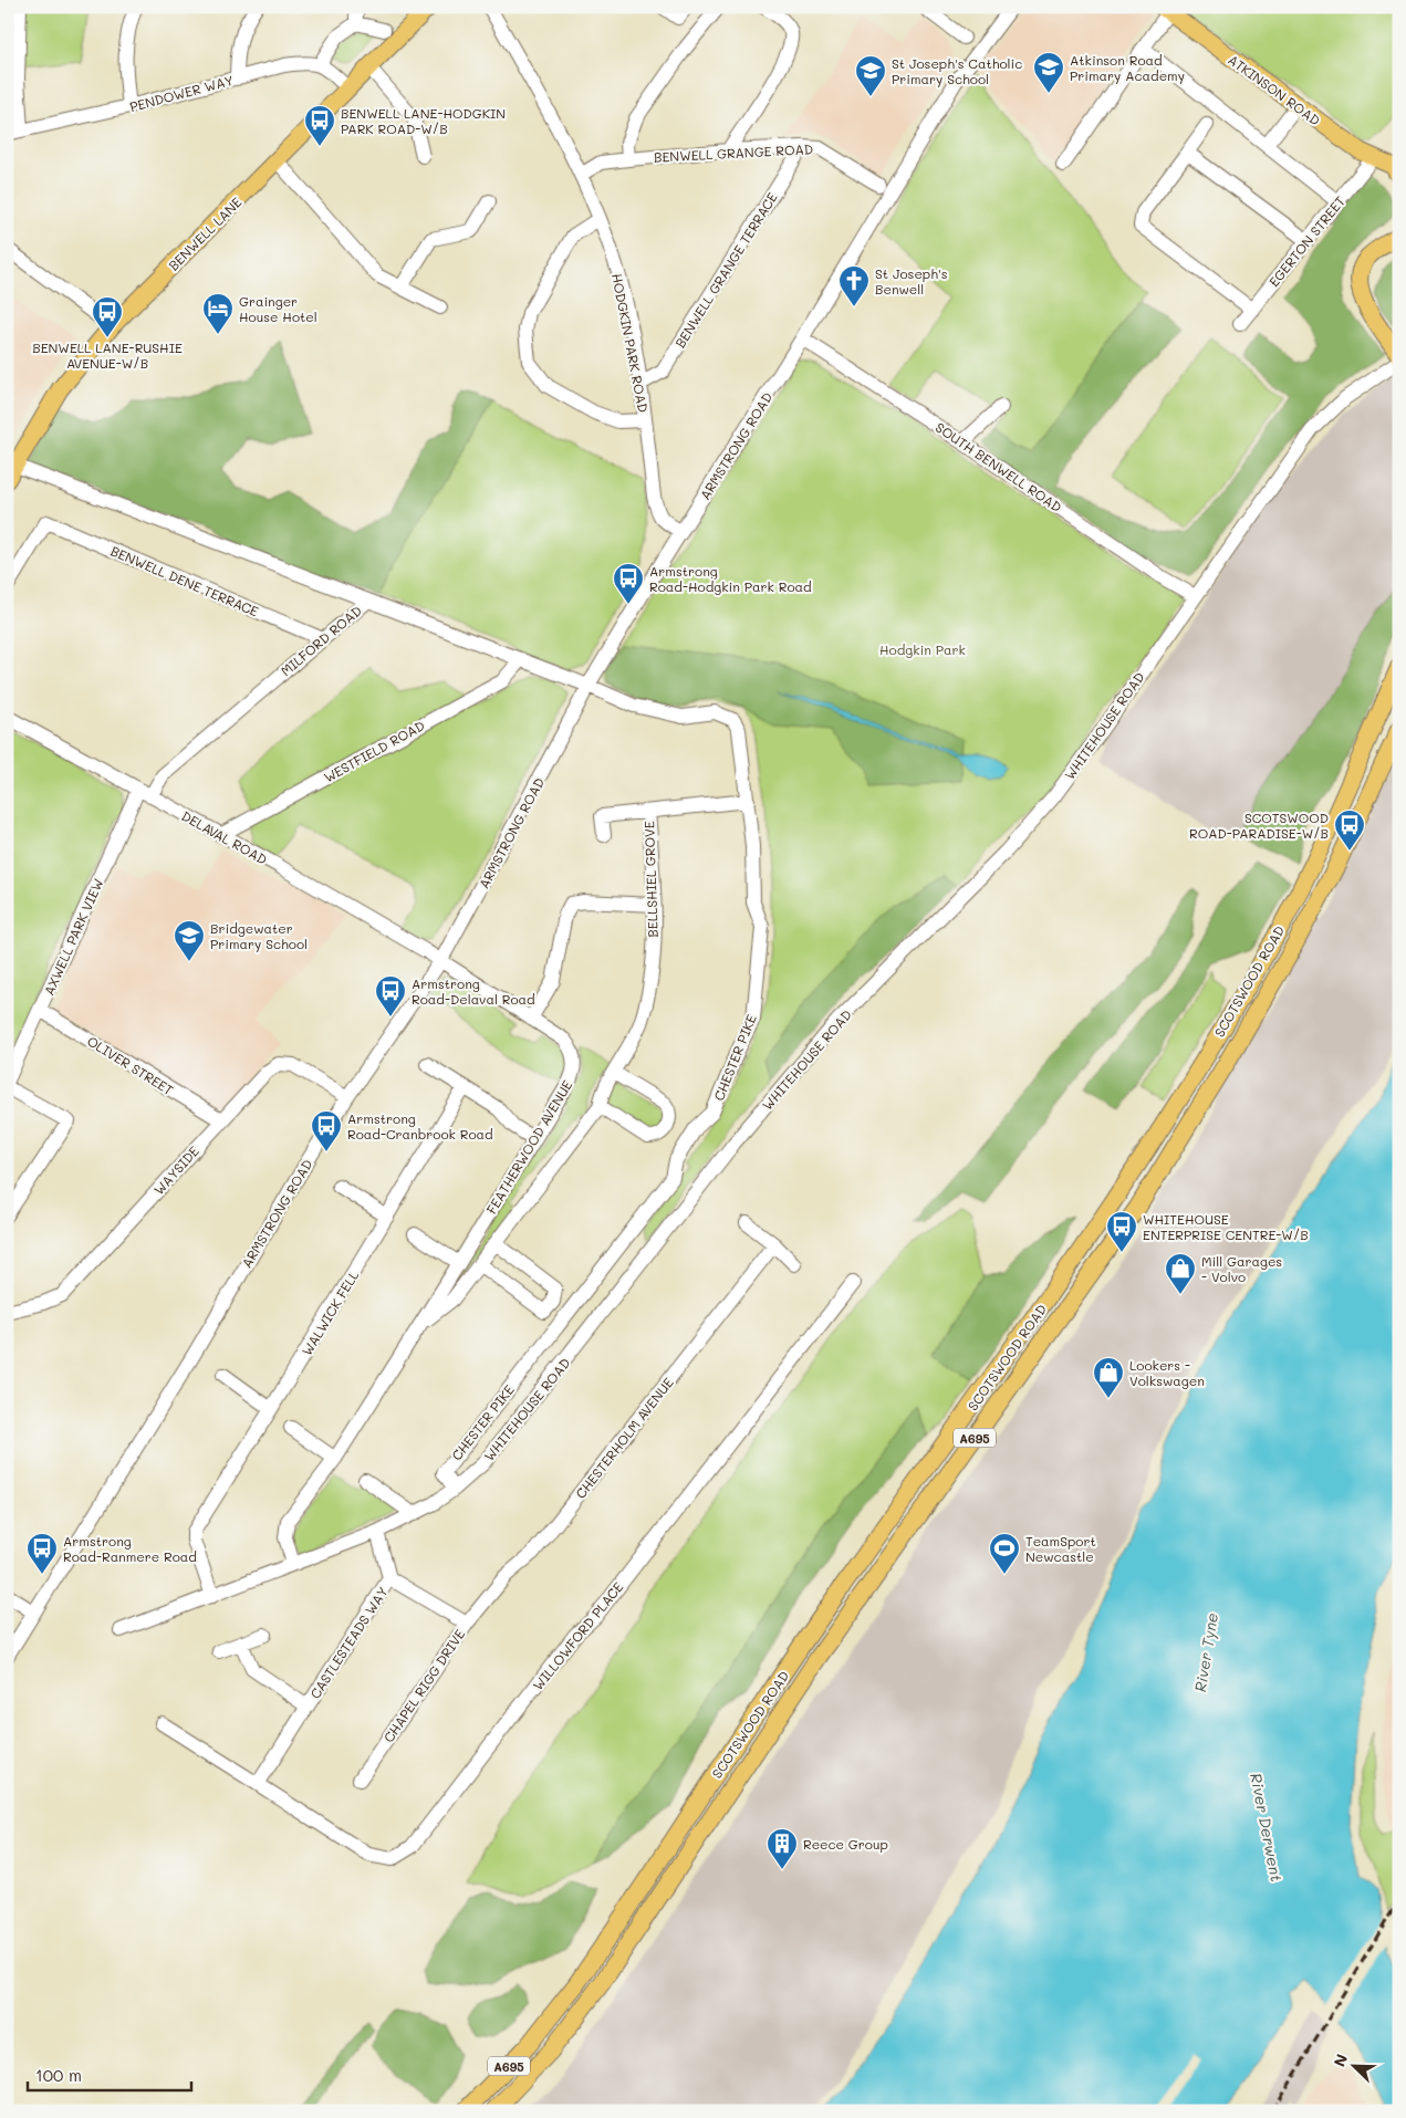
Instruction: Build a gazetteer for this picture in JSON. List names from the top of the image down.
{
  "streets": {
    "main road": [
      "ATKINSON ROAD",
      "BENWELL LANE",
      "SCOTSWOOD ROAD",
      "A695"
    ],
    "street": [
      "PENDOWER WAY",
      "BENWELL GRANGE ROAD",
      "EGERTON STREET",
      "BENWELL GRANGE TERRACE",
      "HODGKIN PARK ROAD",
      "ARMSTRONG ROAD",
      "SOUTH BENWELL ROAD",
      "BENWELL DENE TERRACE",
      "MILFORD ROAD",
      "WHITEHOUSE ROAD",
      "WESTFIELD ROAD",
      "DELAVAL ROAD",
      "BELLSHIEL GROVE",
      "AXWELL PARK VIEW",
      "CHESTER PIKE",
      "OLIVER STREET",
      "FEATHERWOOD AVENUE",
      "WAYSIDE",
      "WALWICK FELL",
      "CHESTERHOLM AVENUE",
      "WILLOWFORD PLACE",
      "CASTLESTEADS WAY",
      "CHAPEL RIGG DRIVE"
    ]
  },
  "crossings": [
    ["ATKINSON ROAD", "EGERTON STREET"],
    ["PENDOWER WAY", "BENWELL LANE"],
    ["BENWELL GRANGE ROAD", "BENWELL GRANGE TERRACE"],
    ["BENWELL GRANGE ROAD", "HODGKIN PARK ROAD"],
    ["BENWELL GRANGE TERRACE", "HODGKIN PARK ROAD"],
    ["HODGKIN PARK ROAD", "ARMSTRONG ROAD"],
    ["ARMSTRONG ROAD", "SOUTH BENWELL ROAD"],
    ["ARMSTRONG ROAD", "MILFORD ROAD"],
    ["ARMSTRONG ROAD", "DELAVAL ROAD"],
    ["ARMSTRONG ROAD", "CHESTER PIKE"],
    ["ARMSTRONG ROAD", "FEATHERWOOD AVENUE"],
    ["ARMSTRONG ROAD", "WAYSIDE"],
    ["SOUTH BENWELL ROAD", "WHITEHOUSE ROAD"],
    ["BENWELL DENE TERRACE", "MILFORD ROAD"],
    ["MILFORD ROAD", "WESTFIELD ROAD"],
    ["MILFORD ROAD", "DELAVAL ROAD"],
    ["MILFORD ROAD", "AXWELL PARK VIEW"],
    ["MILFORD ROAD", "CHESTER PIKE"],
    ["WHITEHOUSE ROAD", "CHESTER PIKE"],
    ["WHITEHOUSE ROAD", "FEATHERWOOD AVENUE"],
    ["WHITEHOUSE ROAD", "WALWICK FELL"],
    ["WESTFIELD ROAD", "DELAVAL ROAD"],
    ["DELAVAL ROAD", "AXWELL PARK VIEW"],
    ["DELAVAL ROAD", "FEATHERWOOD AVENUE"],
    ["BELLSHIEL GROVE", "CHESTER PIKE"],
    ["BELLSHIEL GROVE", "FEATHERWOOD AVENUE"],
    ["AXWELL PARK VIEW", "OLIVER STREET"],
    ["OLIVER STREET", "WAYSIDE"],
    ["CHESTERHOLM AVENUE", "CHAPEL RIGG DRIVE"],
    ["WILLOWFORD PLACE", "CASTLESTEADS WAY"],
    ["CASTLESTEADS WAY", "CHAPEL RIGG DRIVE"]
  ],
  "water": ["River Tyne", "River Derwent"],
  "parks": ["Hodgkin Park"],
  "places": {
    "school or university": ["Atkinson Road Primary Academy", "St Joseph's Catholic Primary School", "Bridgewater Primary School"],
    "bus stop": [
      "BENWELL LANE-HODGKIN PARK ROAD-W/B",
      "BENWELL LANE-RUSHIE AVENUE-W/B",
      "Armstrong Road-Hodgkin Park Road",
      "SCOTSWOOD ROAD-PARADISE-W/B",
      "Armstrong Road-Delaval Road",
      "Armstrong Road-Cranbrook Road",
      "WHITEHOUSE ENTERPRISE CENTRE-W/B",
      "Armstrong Road-Ranmere Road"
    ],
    "church": ["St Joseph's Benwell"],
    "hotel": ["Grainger House Hotel"],
    "shop": ["Mill Garages - Volvo", "Lookers - Volkswagen"],
    "sports": ["TeamSport Newcastle"],
    "building": ["Reece Group"]
  },
  "scale_bar": "100 m",
  "north": "top left"
}
